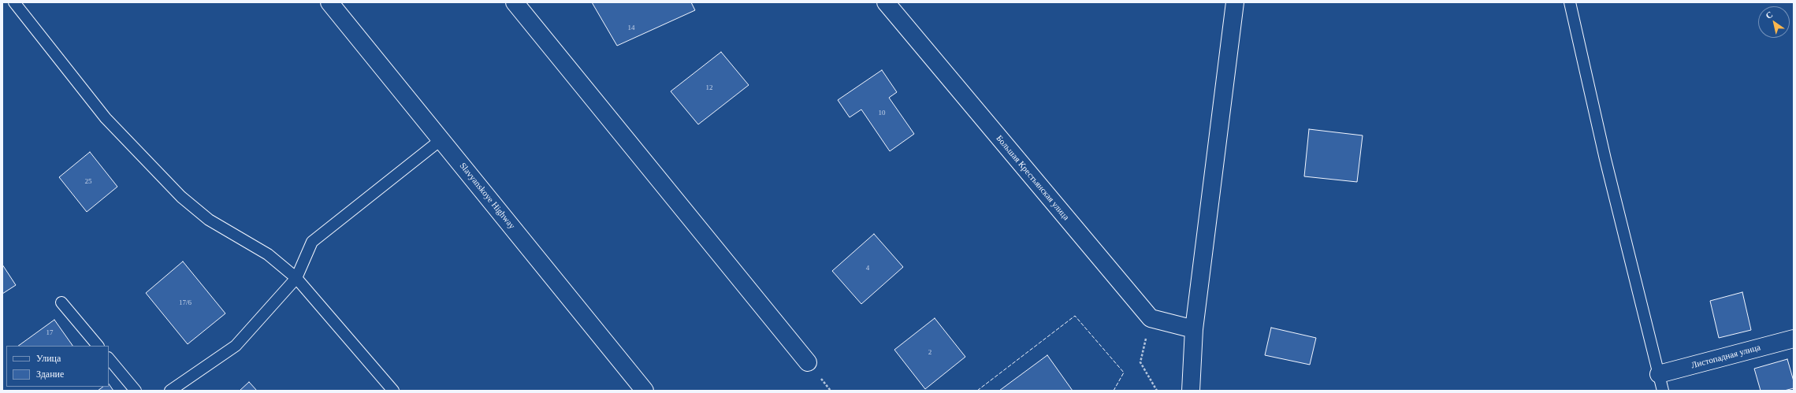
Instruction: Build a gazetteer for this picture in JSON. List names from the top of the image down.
{
  "streets": {
    "street": ["Большая Крестьянская улица", "Slavyanskoye Highway", "Листопадная улица"]
  },
  "house_numbers": [
    "14",
    "12",
    "10",
    "25",
    "4",
    "17/6",
    "17",
    "2"
  ],
  "legend": ["Улица", "Здание"],
  "north": "top left"
}
